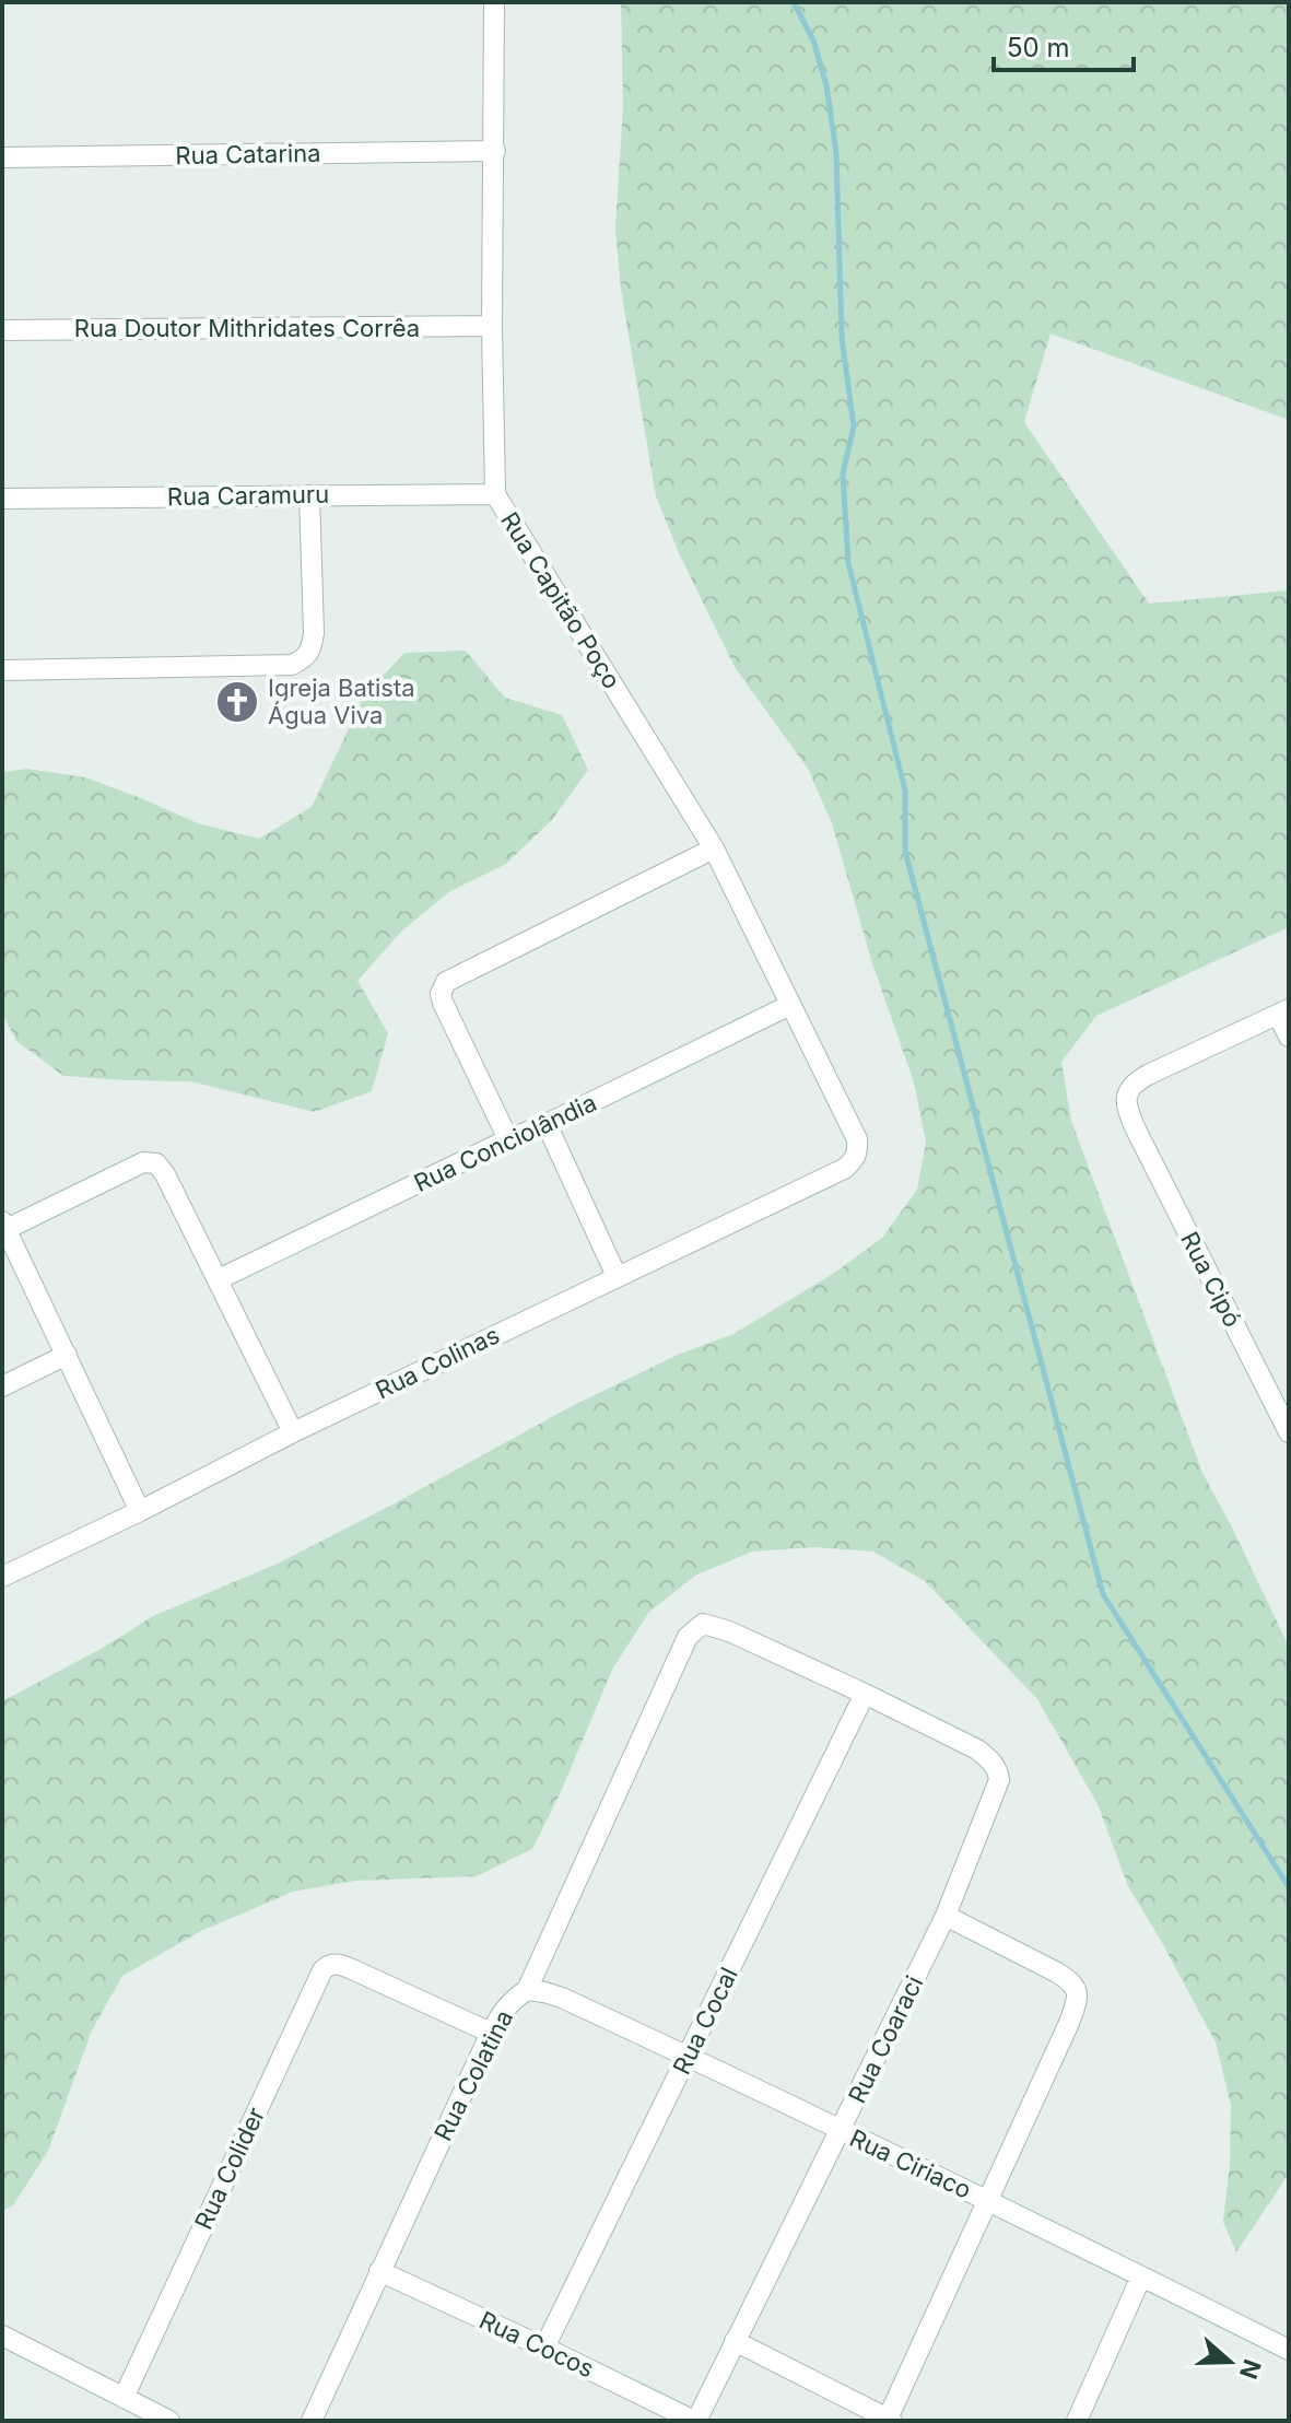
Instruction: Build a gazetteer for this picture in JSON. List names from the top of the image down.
{
  "streets": {
    "street": [
      "Rua Catarina",
      "Rua Doutor Mithridates Corrêa",
      "Rua Caramuru",
      "Rua Capitão Poço",
      "Rua Conciolândia",
      "Rua Cipó",
      "Rua Colinas",
      "Rua Cocal",
      "Rua Coaraci",
      "Rua Colatina",
      "Rua Ciriaco",
      "Rua Colider",
      "Rua Cocos"
    ]
  },
  "crossings": [
    ["Rua Catarina", "Rua Capitão Poço"],
    ["Rua Doutor Mithridates Corrêa", "Rua Capitão Poço"],
    ["Rua Caramuru", "Rua Capitão Poço"],
    ["Rua Capitão Poço", "Rua Conciolândia"],
    ["Rua Capitão Poço", "Rua Colinas"],
    ["Rua Cocal", "Rua Coaraci"],
    ["Rua Cocal", "Rua Colatina"],
    ["Rua Cocal", "Rua Ciriaco"],
    ["Rua Cocal", "Rua Cocos"],
    ["Rua Coaraci", "Rua Colatina"],
    ["Rua Coaraci", "Rua Ciriaco"],
    ["Rua Coaraci", "Rua Cocos"],
    ["Rua Colatina", "Rua Ciriaco"],
    ["Rua Colatina", "Rua Colider"],
    ["Rua Colatina", "Rua Cocos"]
  ],
  "places": {
    "church": ["Igreja Batista Água Viva"]
  },
  "scale_bar": "50 m",
  "north": "right"
}
